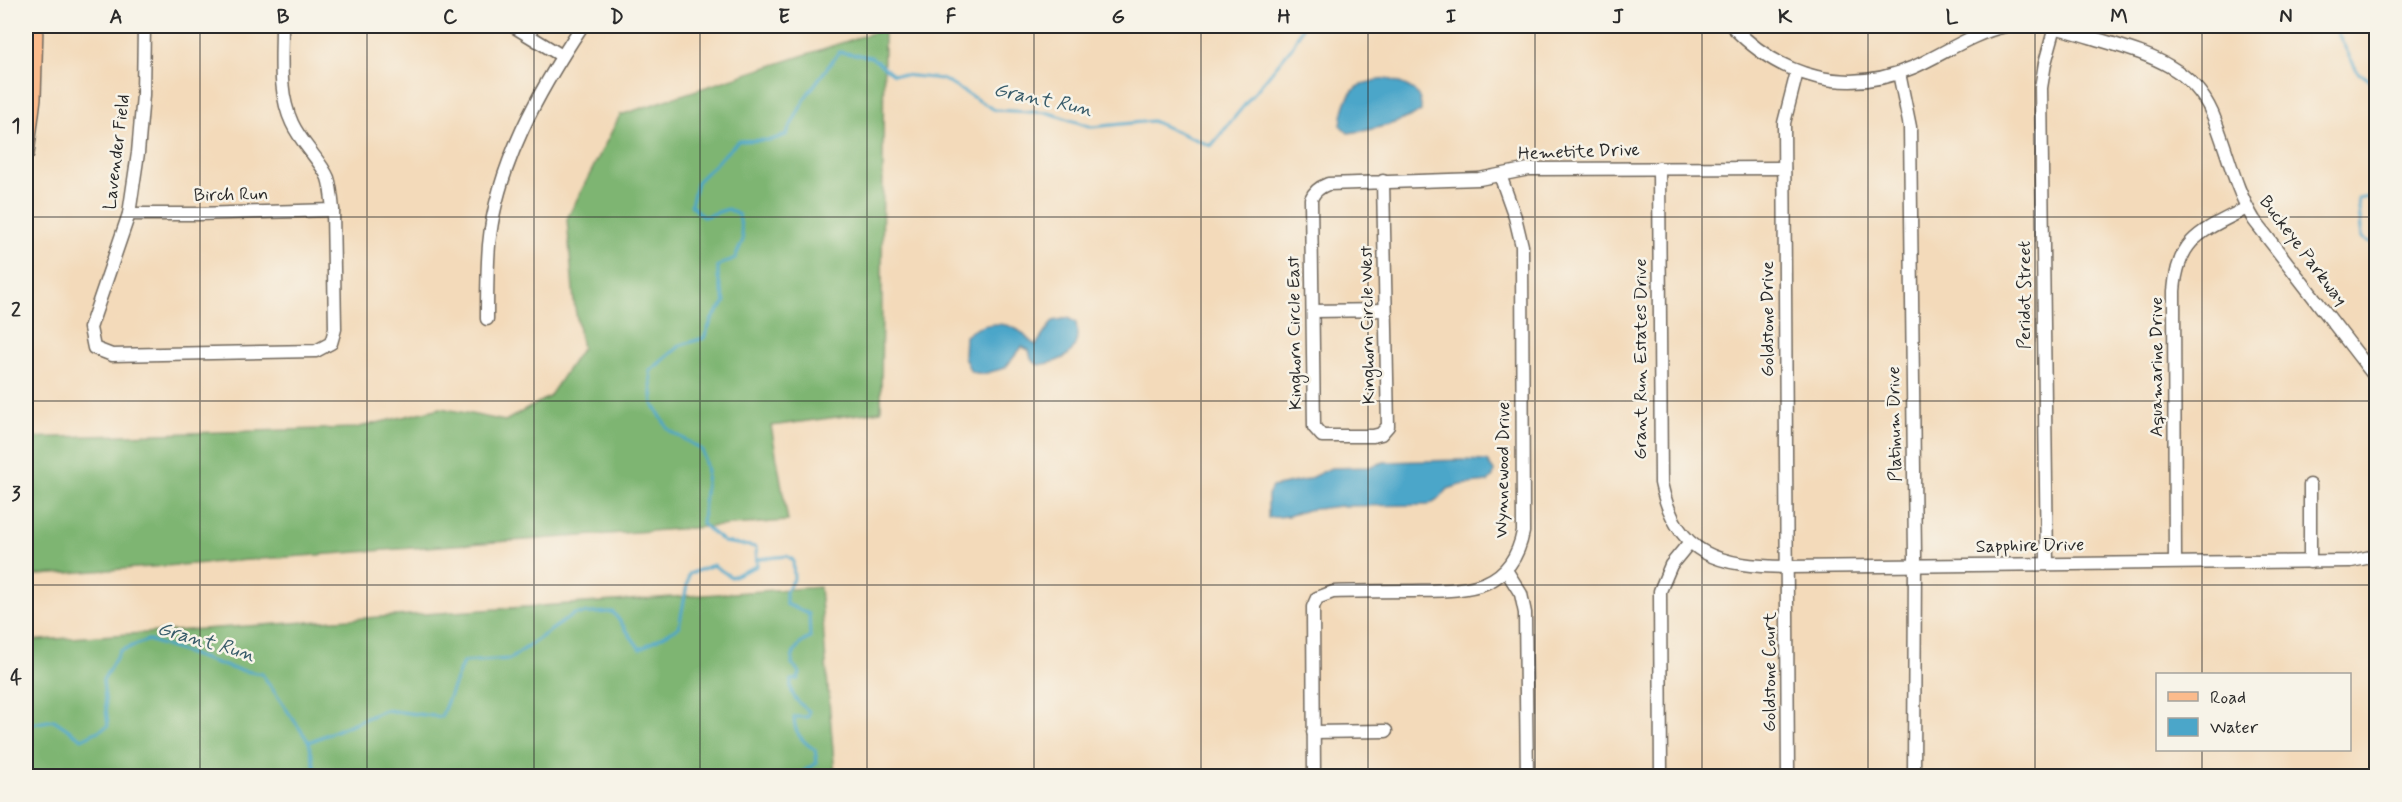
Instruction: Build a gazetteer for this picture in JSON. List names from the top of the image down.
{
  "streets": {
    "street": [
      "Lavender Field",
      "Hemetite Drive",
      "Birch Run",
      "Buckeye Parkway",
      "Peridot Street",
      "Goldstone Drive",
      "Kinghorn Circle West",
      "Kinghorn Circle East",
      "Grant Run Estates Drive",
      "Aquamarine Drive",
      "Platinum Drive",
      "Wynnewood Drive",
      "Sapphire Drive",
      "Goldstone Court"
    ]
  },
  "crossings": [
    ["Lavender Field", "Birch Run"],
    ["Hemetite Drive", "Goldstone Drive"],
    ["Hemetite Drive", "Kinghorn Circle West"],
    ["Hemetite Drive", "Kinghorn Circle East"],
    ["Hemetite Drive", "Grant Run Estates Drive"],
    ["Hemetite Drive", "Wynnewood Drive"],
    ["Buckeye Parkway", "Peridot Street"],
    ["Buckeye Parkway", "Aquamarine Drive"],
    ["Peridot Street", "Sapphire Drive"],
    ["Goldstone Drive", "Sapphire Drive"],
    ["Goldstone Drive", "Goldstone Court"],
    ["Kinghorn Circle West", "Kinghorn Circle East"],
    ["Grant Run Estates Drive", "Sapphire Drive"],
    ["Aquamarine Drive", "Sapphire Drive"],
    ["Platinum Drive", "Sapphire Drive"],
    ["Sapphire Drive", "Goldstone Court"]
  ],
  "water": ["Grant Run"],
  "legend": ["Road", "Water"],
  "grid": {
    "columns": [
      "A",
      "B",
      "C",
      "D",
      "E",
      "F",
      "G",
      "H",
      "I",
      "J",
      "K",
      "L",
      "M",
      "N"
    ],
    "rows": [
      "1",
      "2",
      "3",
      "4"
    ]
  }
}
